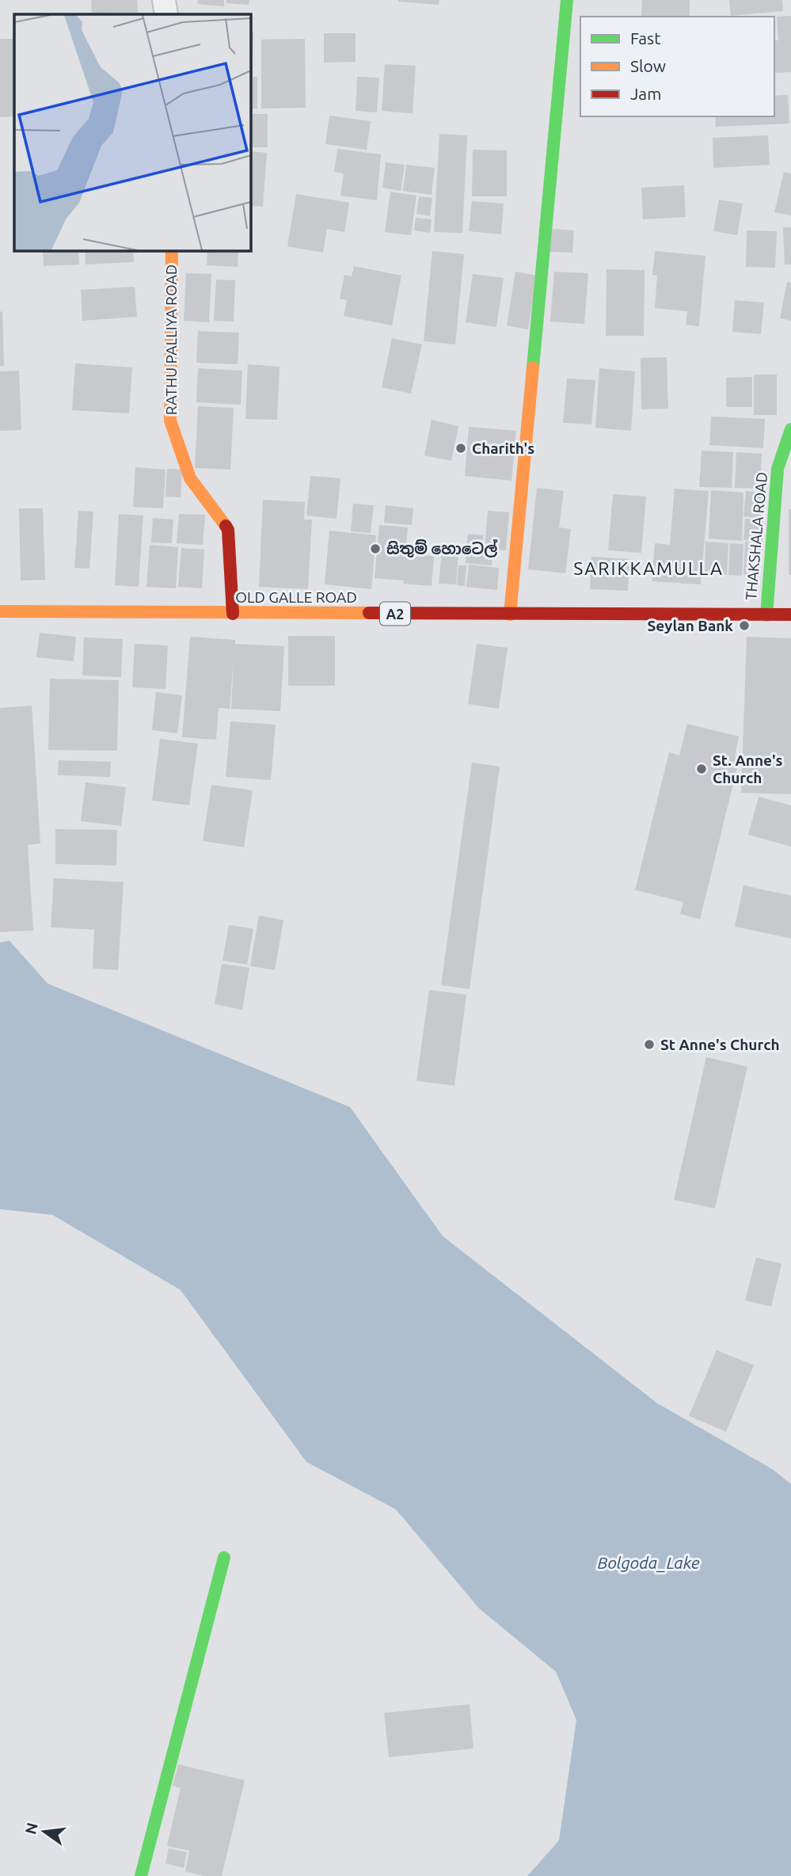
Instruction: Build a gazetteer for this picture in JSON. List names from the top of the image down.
{
  "streets": {
    "main road": [
      "RATHU PALLIYA ROAD",
      "THAKSHALA ROAD",
      "OLD GALLE ROAD",
      "A2"
    ]
  },
  "crossings": [
    ["RATHU PALLIYA ROAD", "OLD GALLE ROAD"],
    ["THAKSHALA ROAD", "OLD GALLE ROAD"]
  ],
  "districts": ["SARIKKAMULLA"],
  "water": ["Bolgoda_Lake"],
  "places": [
    "Charith's",
    "සිතුම් හොටෙල්",
    "Seylan Bank",
    "St. Anne's Church",
    "St Anne's Church"
  ],
  "legend": ["Fast", "Slow", "Jam"],
  "north": "left"
}
